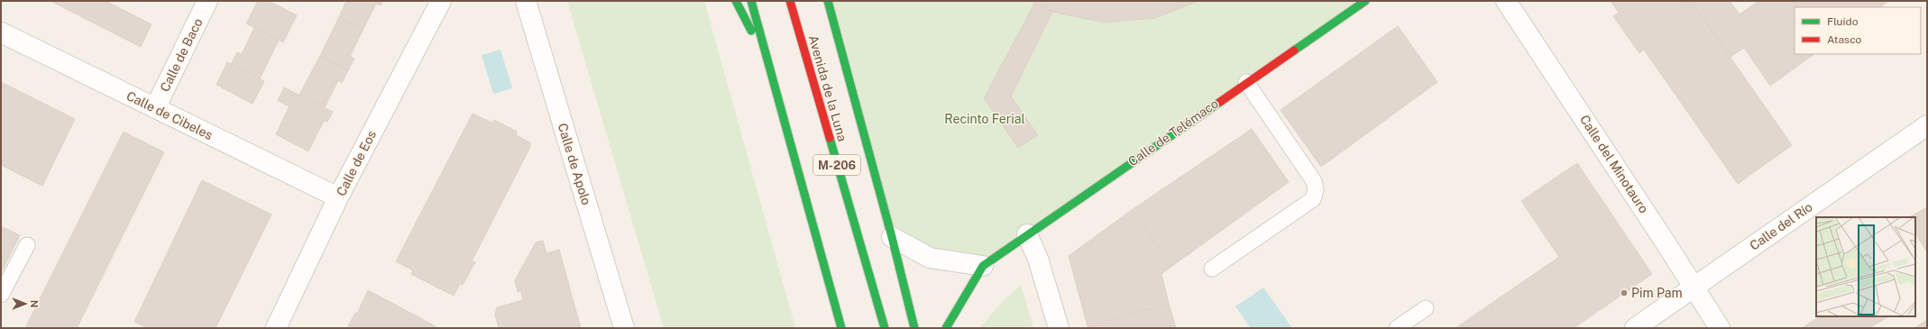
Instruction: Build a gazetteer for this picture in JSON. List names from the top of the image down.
{
  "streets": {
    "main road": ["Avenida de la Luna", "Calle de Telémaco", "M-206"],
    "street": [
      "Calle de Baco",
      "Calle de Cibeles",
      "Calle de Eos",
      "Calle de Apolo",
      "Calle del Minotauro",
      "Calle del Río"
    ]
  },
  "crossings": [
    ["Calle de Baco", "Calle de Cibeles"],
    ["Calle de Cibeles", "Calle de Eos"],
    ["Calle del Minotauro", "Calle del Río"]
  ],
  "parks": ["Recinto Ferial"],
  "places": ["Pim Pam"],
  "legend": ["Fluido", "Atasco"],
  "north": "right"
}
